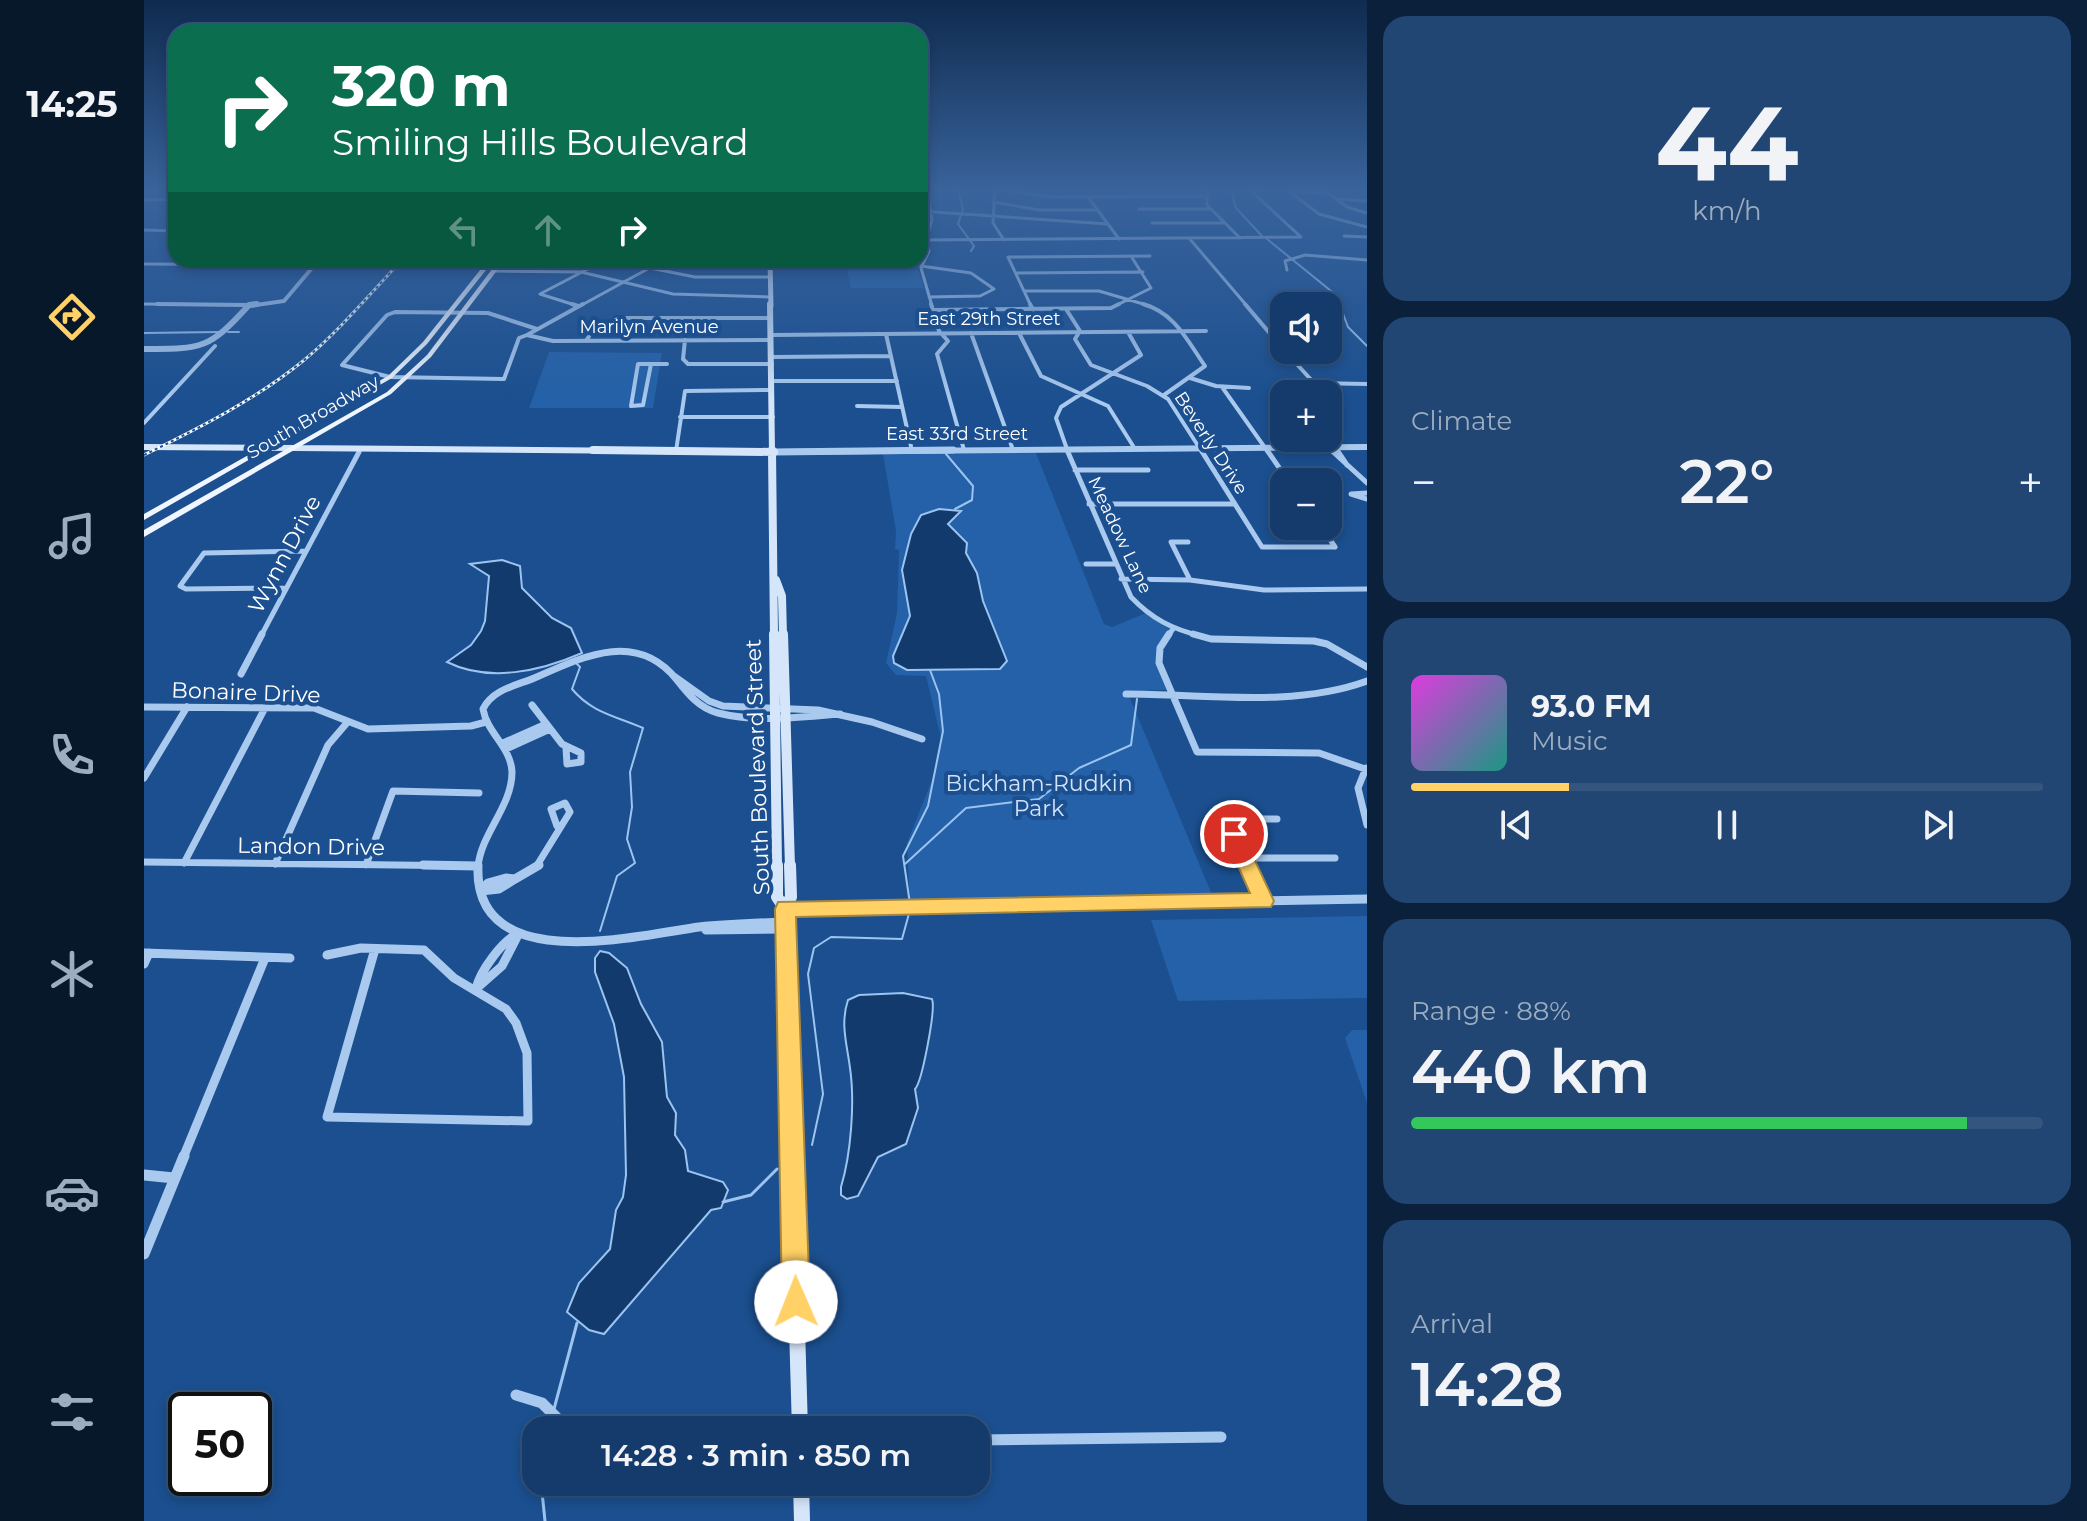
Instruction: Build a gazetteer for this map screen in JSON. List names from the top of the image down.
{
  "streets": {
    "main road": ["South Broadway", "East 33rd Street", "South Boulevard Street"],
    "street": [
      "East 29th Street",
      "Marilyn Avenue",
      "Beverly Drive",
      "Meadow Lane",
      "Wynn Drive",
      "Bonaire Drive",
      "Landon Drive"
    ]
  },
  "crossings": [
    ["East 29th Street", "Marilyn Avenue"],
    ["East 29th Street", "Beverly Drive"],
    ["East 29th Street", "Meadow Lane"],
    ["East 29th Street", "South Boulevard Street"],
    ["Marilyn Avenue", "South Boulevard Street"],
    ["South Broadway", "East 33rd Street"],
    ["East 33rd Street", "Beverly Drive"],
    ["East 33rd Street", "Meadow Lane"],
    ["East 33rd Street", "Wynn Drive"],
    ["East 33rd Street", "South Boulevard Street"],
    ["Beverly Drive", "Meadow Lane"]
  ],
  "parks": ["Bickham-Rudkin Park"],
  "page": {
    "tabs": "14:25",
    "tile": [
      ["44", "km/h"],
      "Climate",
      ["Range · 88%", "440 km"],
      ["Arrival", "14:28"]
    ],
    "turn": ["320 m", "Smiling Hills Boulevard"],
    "map_buttons": ["+", "−"],
    "heat": ["−", "22°", "+"],
    "song": ["93.0 FM", "Music"],
    "limit": "50",
    "trip": "14:28 · 3 min · 850 m"
  }
}
